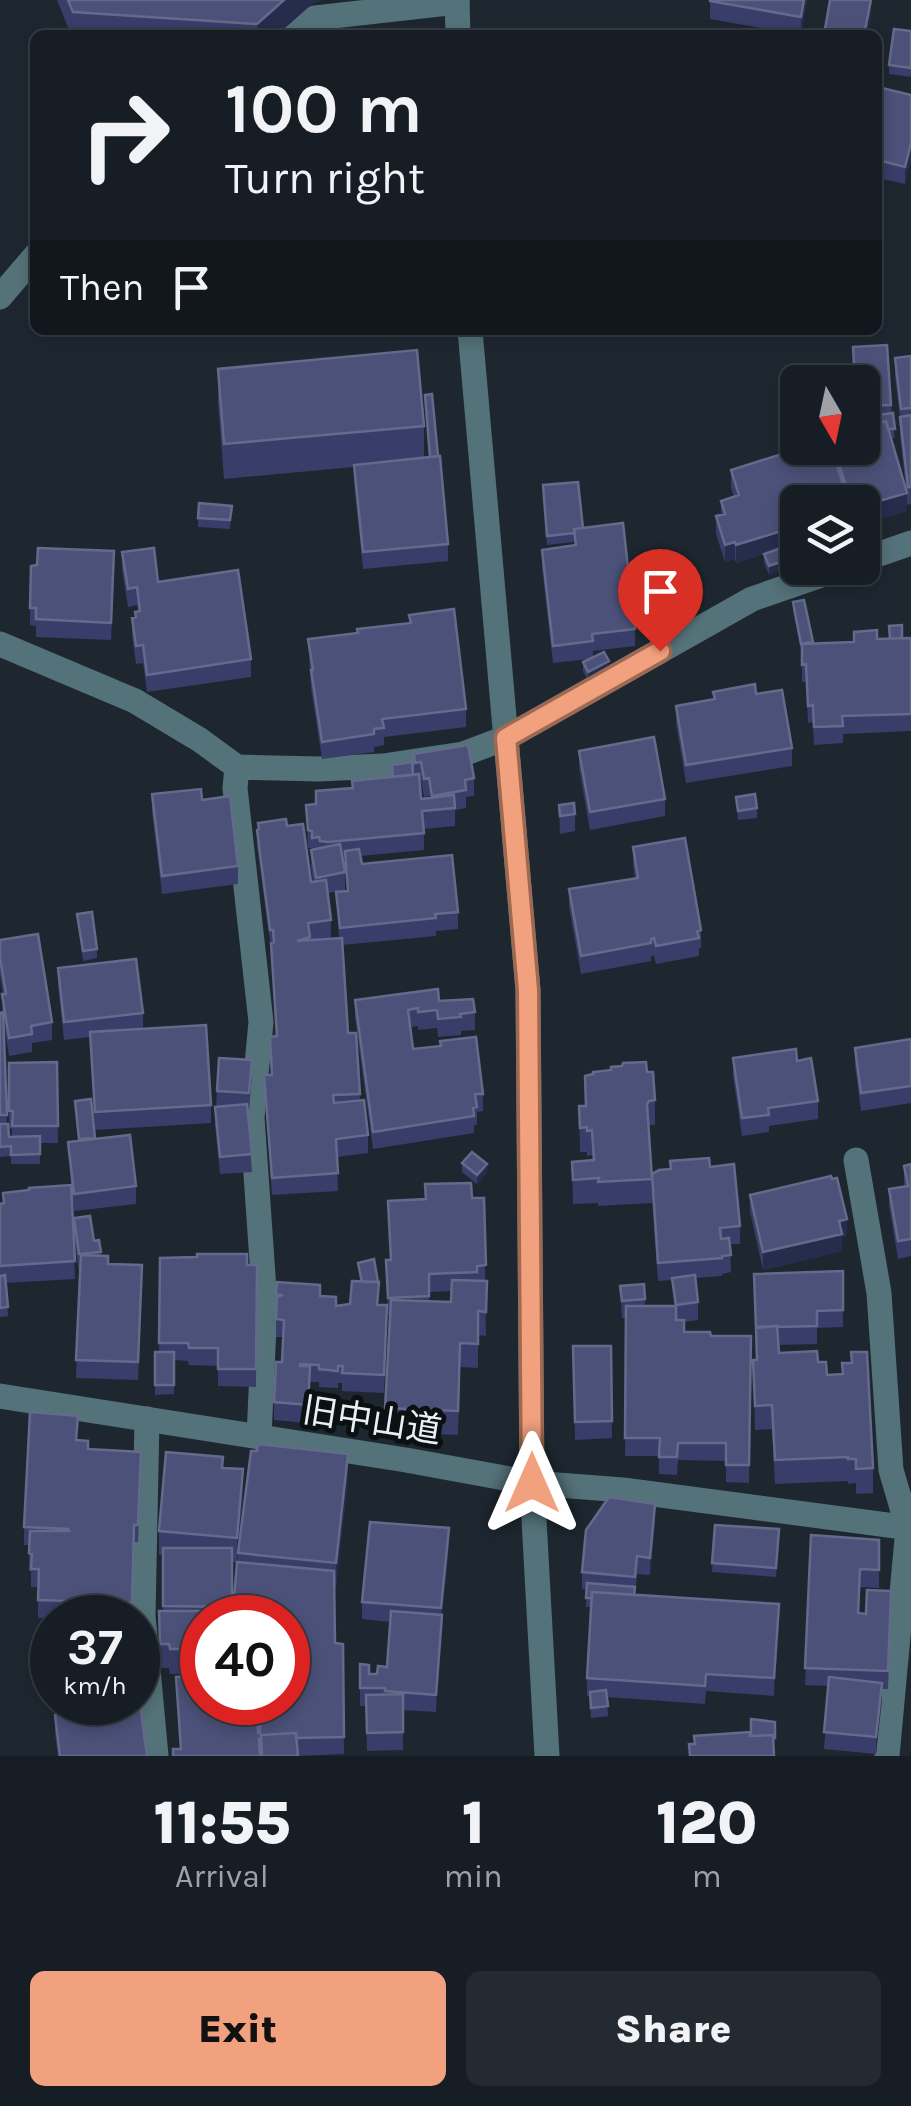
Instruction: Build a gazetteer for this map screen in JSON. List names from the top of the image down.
{
  "streets": {
    "street": ["旧中山道"]
  },
  "north": "bottom",
  "page": {
    "turn": ["100 m", "Turn right"],
    "then": "Then",
    "speed": "37 km/h",
    "limit": "40",
    "eta": [
      "11:55",
      "Arrival",
      "1",
      "min",
      "120",
      "m"
    ],
    "buttons": ["Exit", "Share"]
  }
}
